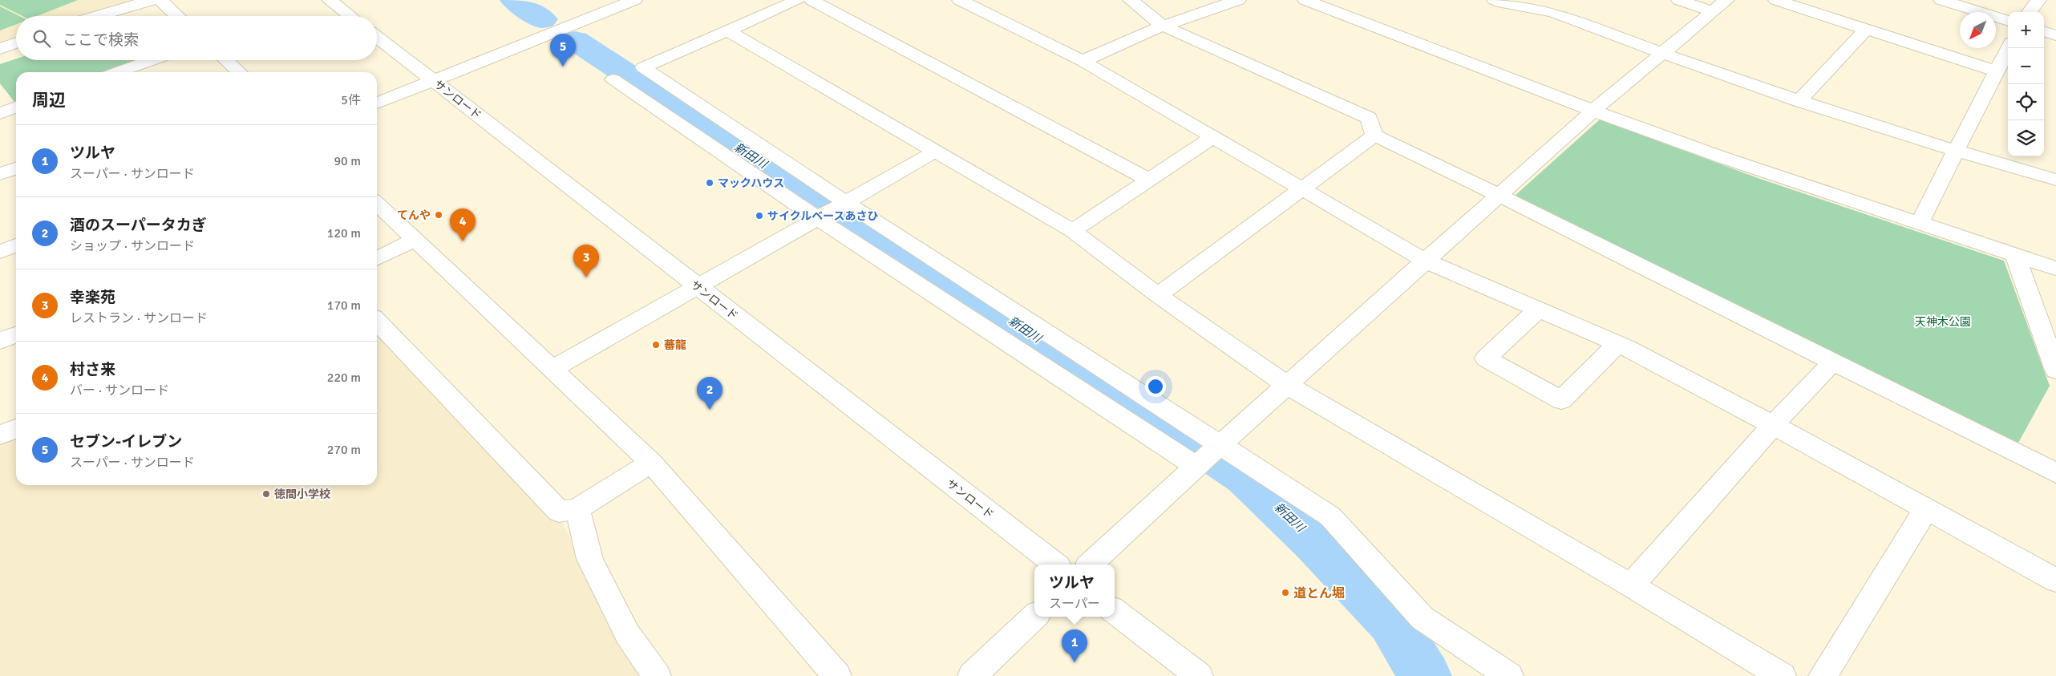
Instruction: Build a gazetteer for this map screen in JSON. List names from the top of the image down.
{
  "streets": {
    "street": ["サンロード"]
  },
  "water": ["新田川"],
  "parks": ["天神木公園"],
  "places": [
    "マックハウス",
    "てんや",
    "サイクルベースあさひ",
    "蕃龍",
    "徳間小学校",
    "道とん堀"
  ],
  "north": "bottom left",
  "page": {
    "map_buttons": ["+", "−"],
    "search": "ここで検索",
    "pins": [
      "5",
      "4",
      "3",
      "2",
      "1"
    ],
    "heading": ["周辺", "5件"],
    "list": [
      {
        "mark": "1",
        "name": "ツルヤ",
        "note": "スーパー · サンロード",
        "value": "90 m"
      },
      {
        "mark": "2",
        "name": "酒のスーパータカぎ",
        "note": "ショップ · サンロード",
        "value": "120 m"
      },
      {
        "mark": "3",
        "name": "幸楽苑",
        "note": "レストラン · サンロード",
        "value": "170 m"
      },
      {
        "mark": "4",
        "name": "村さ来",
        "note": "バー · サンロード",
        "value": "220 m"
      },
      {
        "mark": "5",
        "name": "セブン-イレブン",
        "note": "スーパー · サンロード",
        "value": "270 m"
      }
    ],
    "popup": ["ツルヤ", "スーパー"]
  }
}
